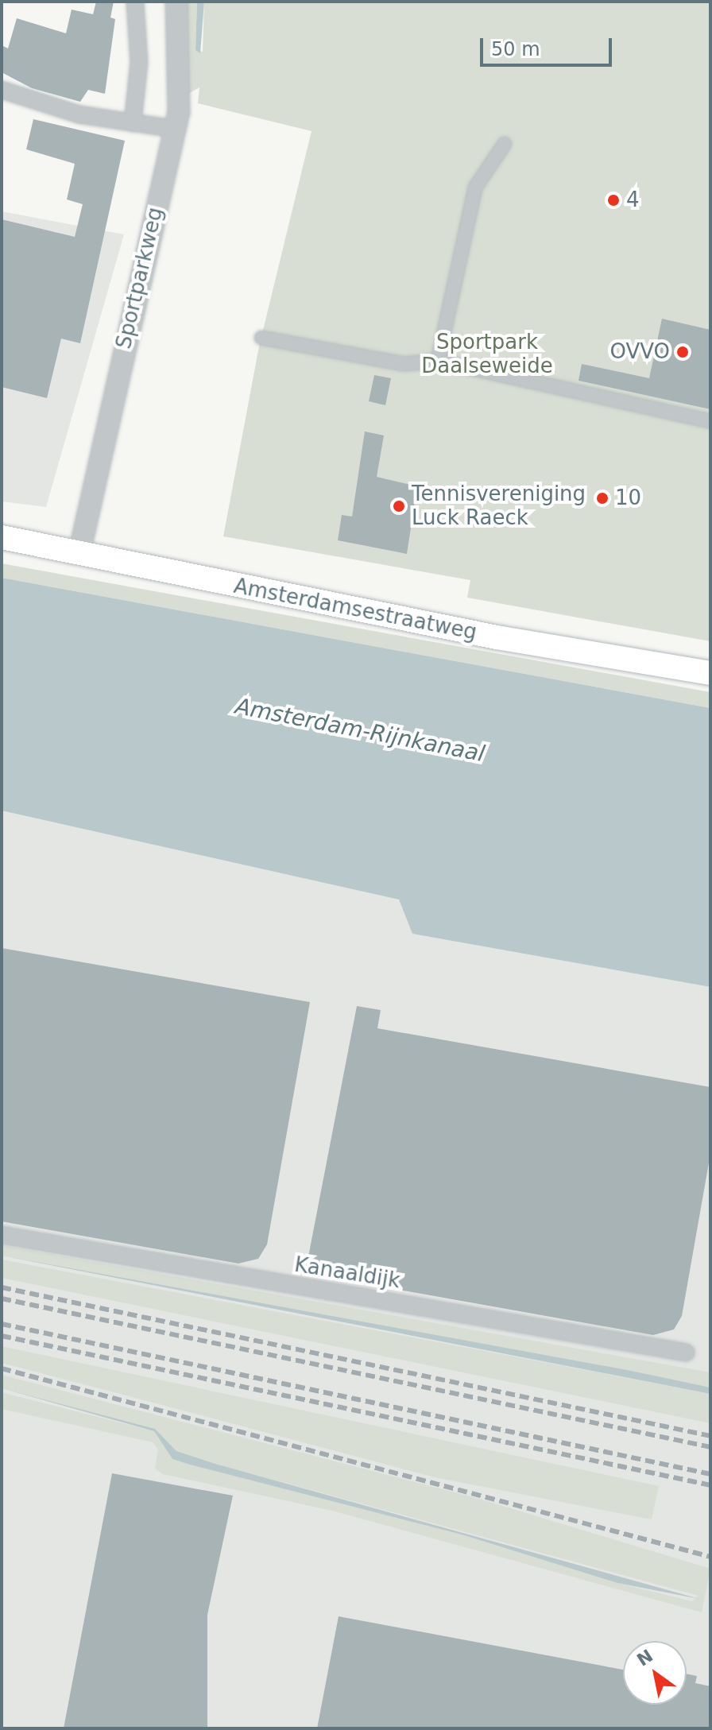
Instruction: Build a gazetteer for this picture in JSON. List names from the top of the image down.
{
  "streets": {
    "main road": ["Amsterdamsestraatweg"],
    "street": ["Sportparkweg", "Kanaaldijk"]
  },
  "crossings": [
    ["Sportparkweg", "Amsterdamsestraatweg"]
  ],
  "water": ["Amsterdam-Rijnkanaal"],
  "parks": ["Sportpark Daalseweide"],
  "places": [
    "4",
    "OVVO",
    "10",
    "Tennisvereniging Luck Raeck"
  ],
  "scale_bar": "50 m",
  "north": "top left"
}
